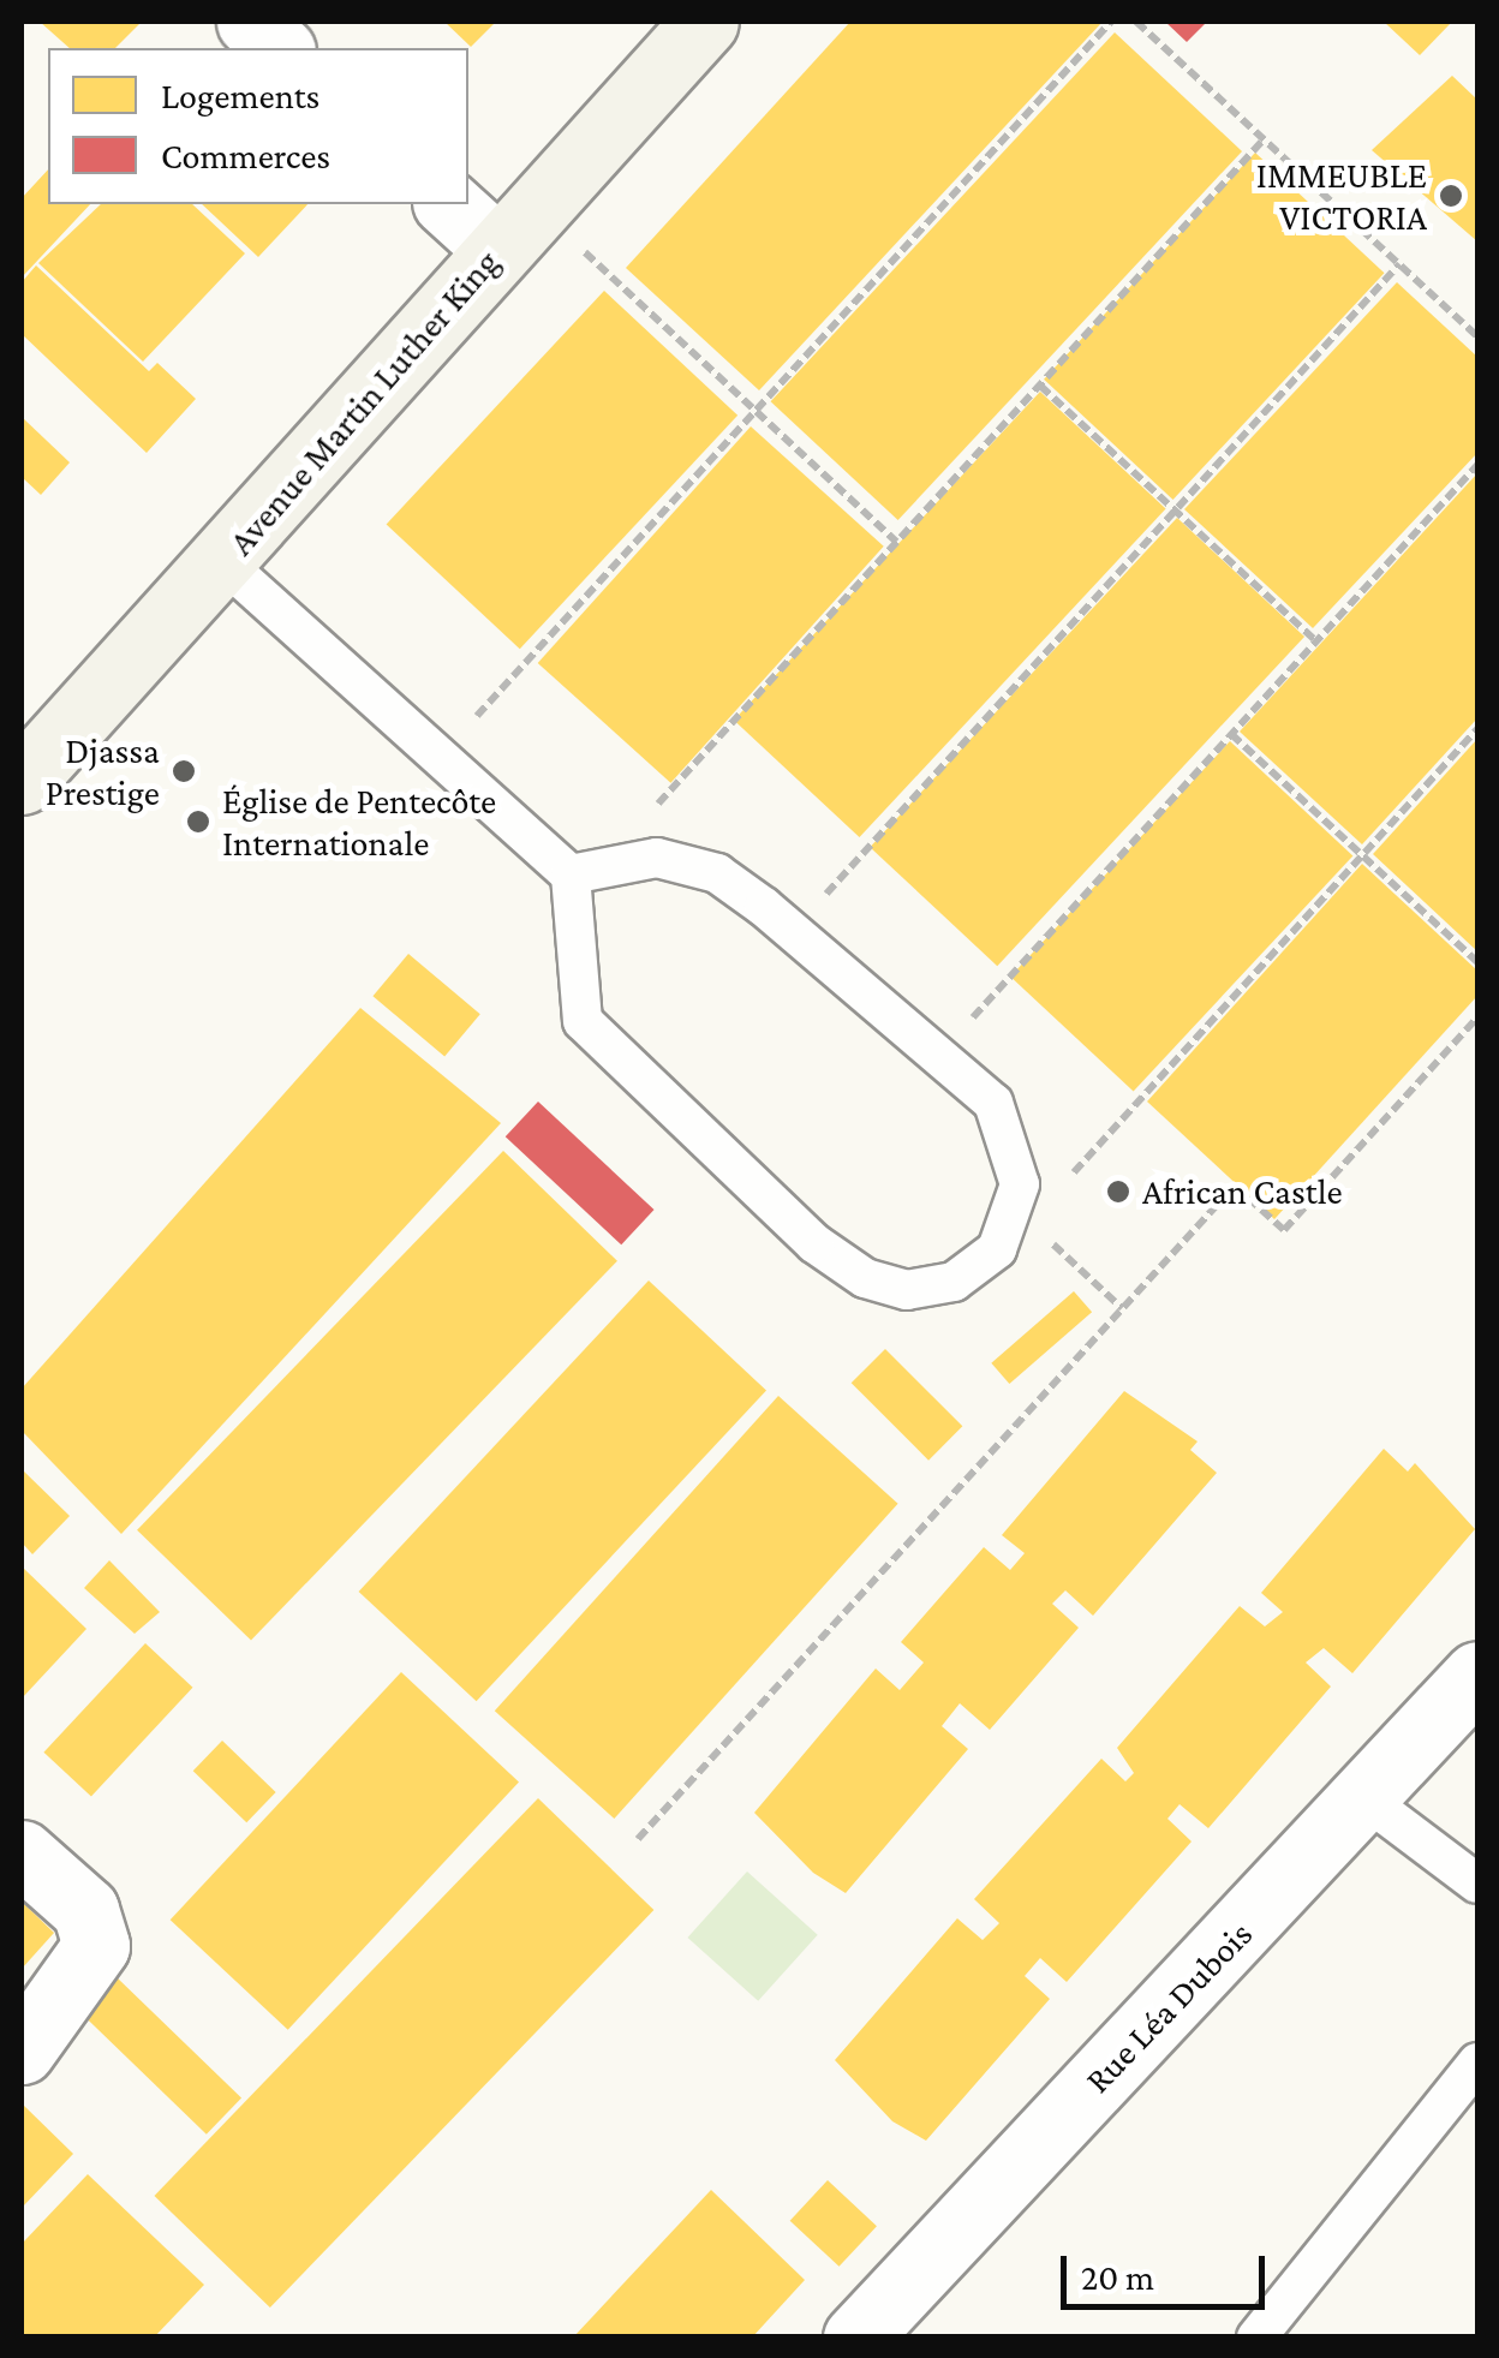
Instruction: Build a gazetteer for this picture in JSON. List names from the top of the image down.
{
  "streets": {
    "street": ["Avenue Martin Luther King", "Rue Léa Dubois"]
  },
  "places": [
    "IMMEUBLE VICTORIA",
    "Djassa Prestige",
    "Église de Pentecôte Internationale",
    "African Castle"
  ],
  "legend": ["Logements", "Commerces"],
  "scale_bar": "20 m"
}
